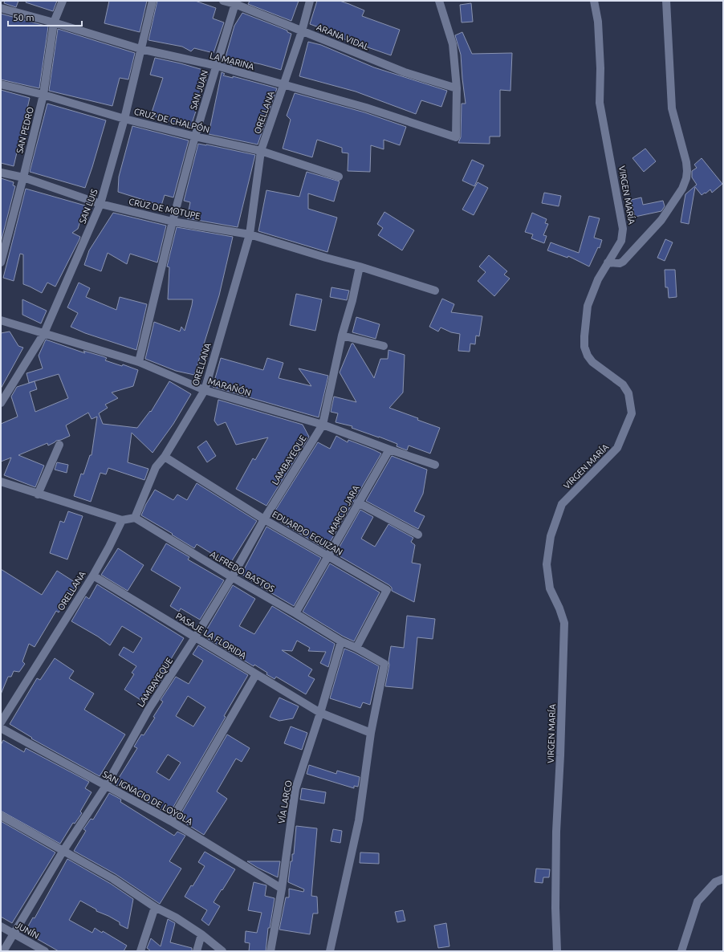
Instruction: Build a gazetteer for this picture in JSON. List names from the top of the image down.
{
  "streets": {
    "street": [
      "ARANA VIDAL",
      "LA MARINA",
      "SAN JUAN",
      "ORELLANA",
      "CRUZ DE CHALPÓN",
      "SAN PEDRO",
      "VIRGEN MARÍA",
      "SAN LUIS",
      "CRUZ DE MOTUPE",
      "MARAÑÓN",
      "LAMBAYEQUE",
      "MARCO JARA",
      "EDUARDO EGUIZAN",
      "ALFREDO BASTOS",
      "PASAJE LA FLORIDA",
      "SAN IGNACIO DE LOYOLA",
      "VÍA LARCO",
      "JUNÍN"
    ]
  },
  "crossings": [
    ["ARANA VIDAL", "LA MARINA"],
    ["ARANA VIDAL", "SAN JUAN"],
    ["ARANA VIDAL", "ORELLANA"],
    ["LA MARINA", "SAN JUAN"],
    ["LA MARINA", "ORELLANA"],
    ["LA MARINA", "SAN PEDRO"],
    ["LA MARINA", "SAN LUIS"],
    ["SAN JUAN", "CRUZ DE CHALPÓN"],
    ["SAN JUAN", "CRUZ DE MOTUPE"],
    ["SAN JUAN", "MARAÑÓN"],
    ["ORELLANA", "CRUZ DE CHALPÓN"],
    ["ORELLANA", "CRUZ DE MOTUPE"],
    ["ORELLANA", "MARAÑÓN"],
    ["ORELLANA", "EDUARDO EGUIZAN"],
    ["ORELLANA", "ALFREDO BASTOS"],
    ["ORELLANA", "PASAJE LA FLORIDA"],
    ["CRUZ DE CHALPÓN", "SAN PEDRO"],
    ["CRUZ DE CHALPÓN", "SAN LUIS"],
    ["SAN PEDRO", "CRUZ DE MOTUPE"],
    ["SAN LUIS", "CRUZ DE MOTUPE"],
    ["SAN LUIS", "MARAÑÓN"],
    ["CRUZ DE MOTUPE", "LAMBAYEQUE"],
    ["MARAÑÓN", "LAMBAYEQUE"],
    ["MARAÑÓN", "MARCO JARA"],
    ["LAMBAYEQUE", "EDUARDO EGUIZAN"],
    ["LAMBAYEQUE", "ALFREDO BASTOS"],
    ["LAMBAYEQUE", "PASAJE LA FLORIDA"],
    ["LAMBAYEQUE", "SAN IGNACIO DE LOYOLA"],
    ["LAMBAYEQUE", "JUNÍN"],
    ["MARCO JARA", "EDUARDO EGUIZAN"],
    ["MARCO JARA", "ALFREDO BASTOS"],
    ["EDUARDO EGUIZAN", "ALFREDO BASTOS"],
    ["ALFREDO BASTOS", "PASAJE LA FLORIDA"],
    ["ALFREDO BASTOS", "VÍA LARCO"],
    ["PASAJE LA FLORIDA", "VÍA LARCO"],
    ["SAN IGNACIO DE LOYOLA", "VÍA LARCO"]
  ],
  "scale_bar": "50 m"
}
